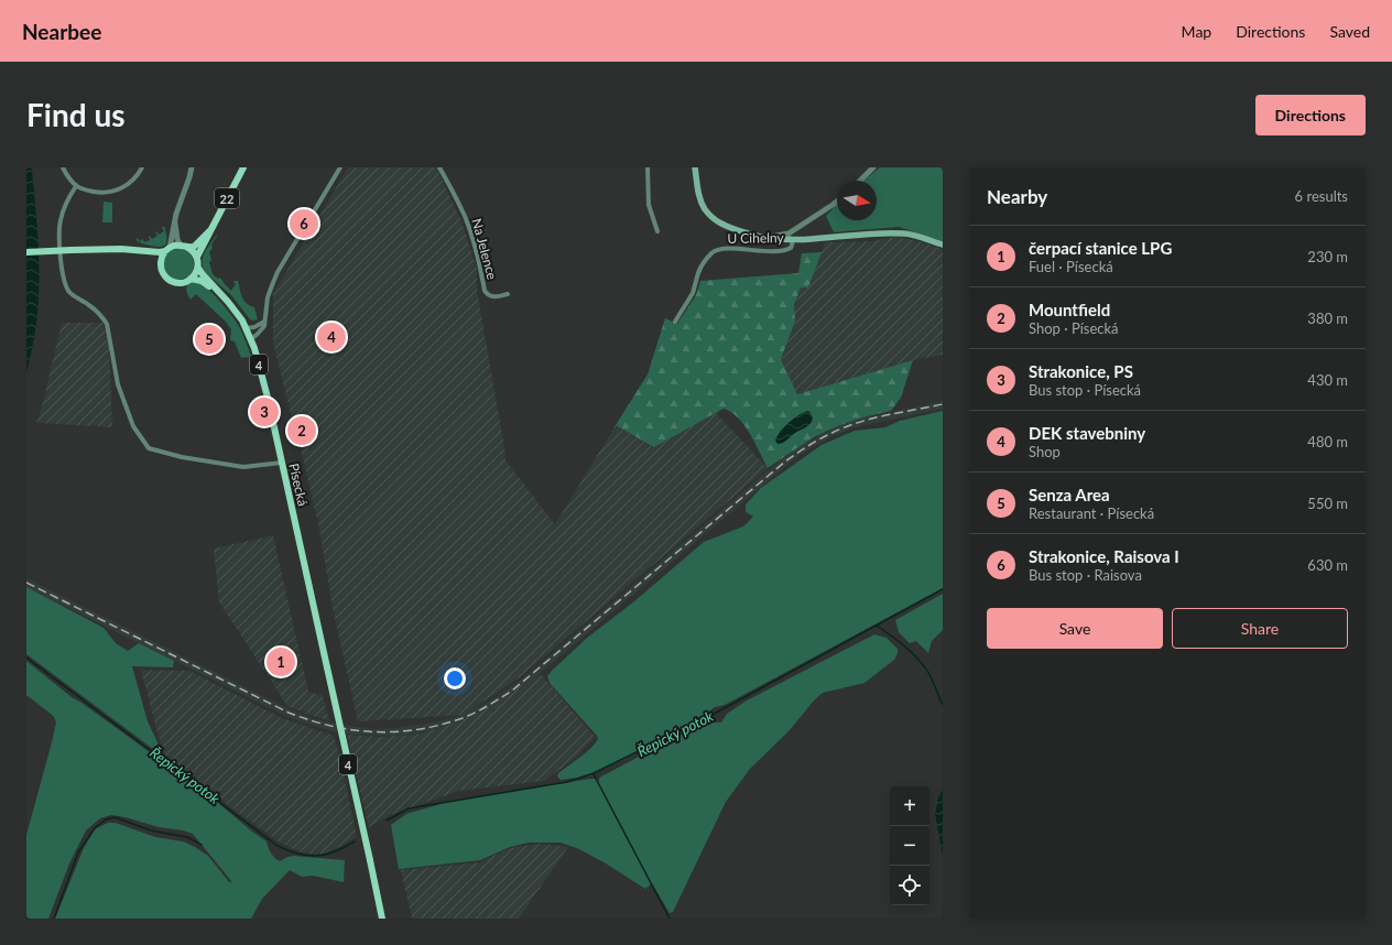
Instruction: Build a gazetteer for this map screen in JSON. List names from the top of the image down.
{
  "streets": {
    "main road": ["22", "4", "Písecká"],
    "street": ["U Cihelny", "Na Jelence"]
  },
  "crossings": [
    ["22", "4"],
    ["22", "Písecká"],
    ["4", "Písecká"]
  ],
  "water": ["Řepický potok"],
  "north": "right",
  "page": {
    "header": "Nearbee",
    "nav": ["Map", "Directions", "Saved"],
    "buttons": [
      "Directions",
      ["Save", "Share"]
    ],
    "title": "Find us",
    "heading": ["Nearby", "6 results"],
    "pins": [
      "6",
      "4",
      "5",
      "3",
      "2",
      "1"
    ],
    "list": [
      {
        "mark": "1",
        "name": "čerpací stanice LPG",
        "note": "Fuel · Písecká",
        "value": "230 m"
      },
      {
        "mark": "2",
        "name": "Mountfield",
        "note": "Shop · Písecká",
        "value": "380 m"
      },
      {
        "mark": "3",
        "name": "Strakonice, PS",
        "note": "Bus stop · Písecká",
        "value": "430 m"
      },
      {
        "mark": "4",
        "name": "DEK stavebniny",
        "note": "Shop",
        "value": "480 m"
      },
      {
        "mark": "5",
        "name": "Senza Area",
        "note": "Restaurant · Písecká",
        "value": "550 m"
      },
      {
        "mark": "6",
        "name": "Strakonice, Raisova I",
        "note": "Bus stop · Raisova",
        "value": "630 m"
      }
    ],
    "map_buttons": ["+", "−"]
  }
}
